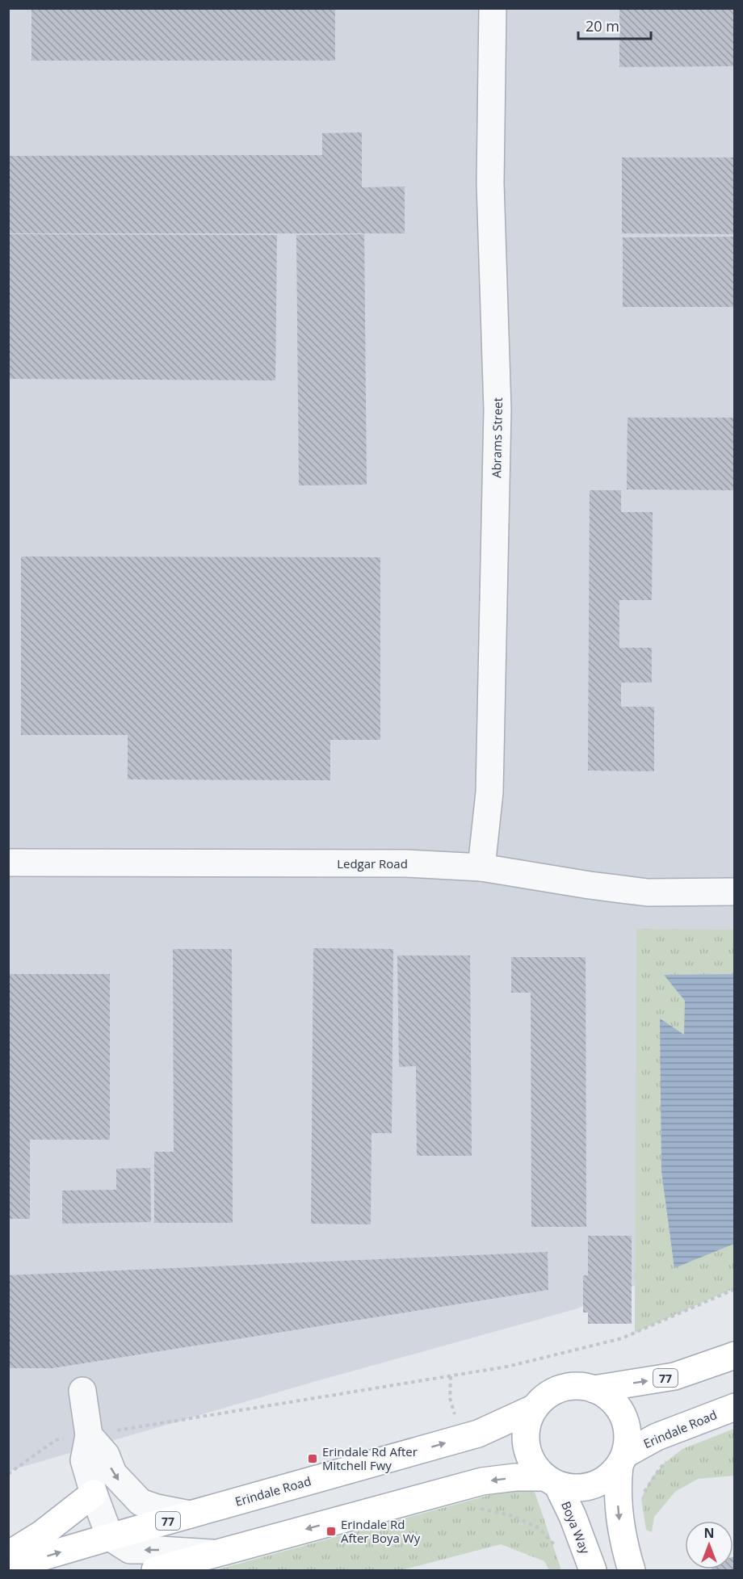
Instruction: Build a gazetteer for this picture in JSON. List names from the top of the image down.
{
  "streets": {
    "main road": ["77", "Erindale Road", "Boya Way"],
    "street": ["Abrams Street", "Ledgar Road"]
  },
  "crossings": [
    ["Abrams Street", "Ledgar Road"],
    ["Erindale Road", "Boya Way"]
  ],
  "places": {
    "transit": ["Erindale Rd After Mitchell Fwy", "Erindale Rd After Boya Wy"]
  },
  "scale_bar": "20 m",
  "north": "top"
}
